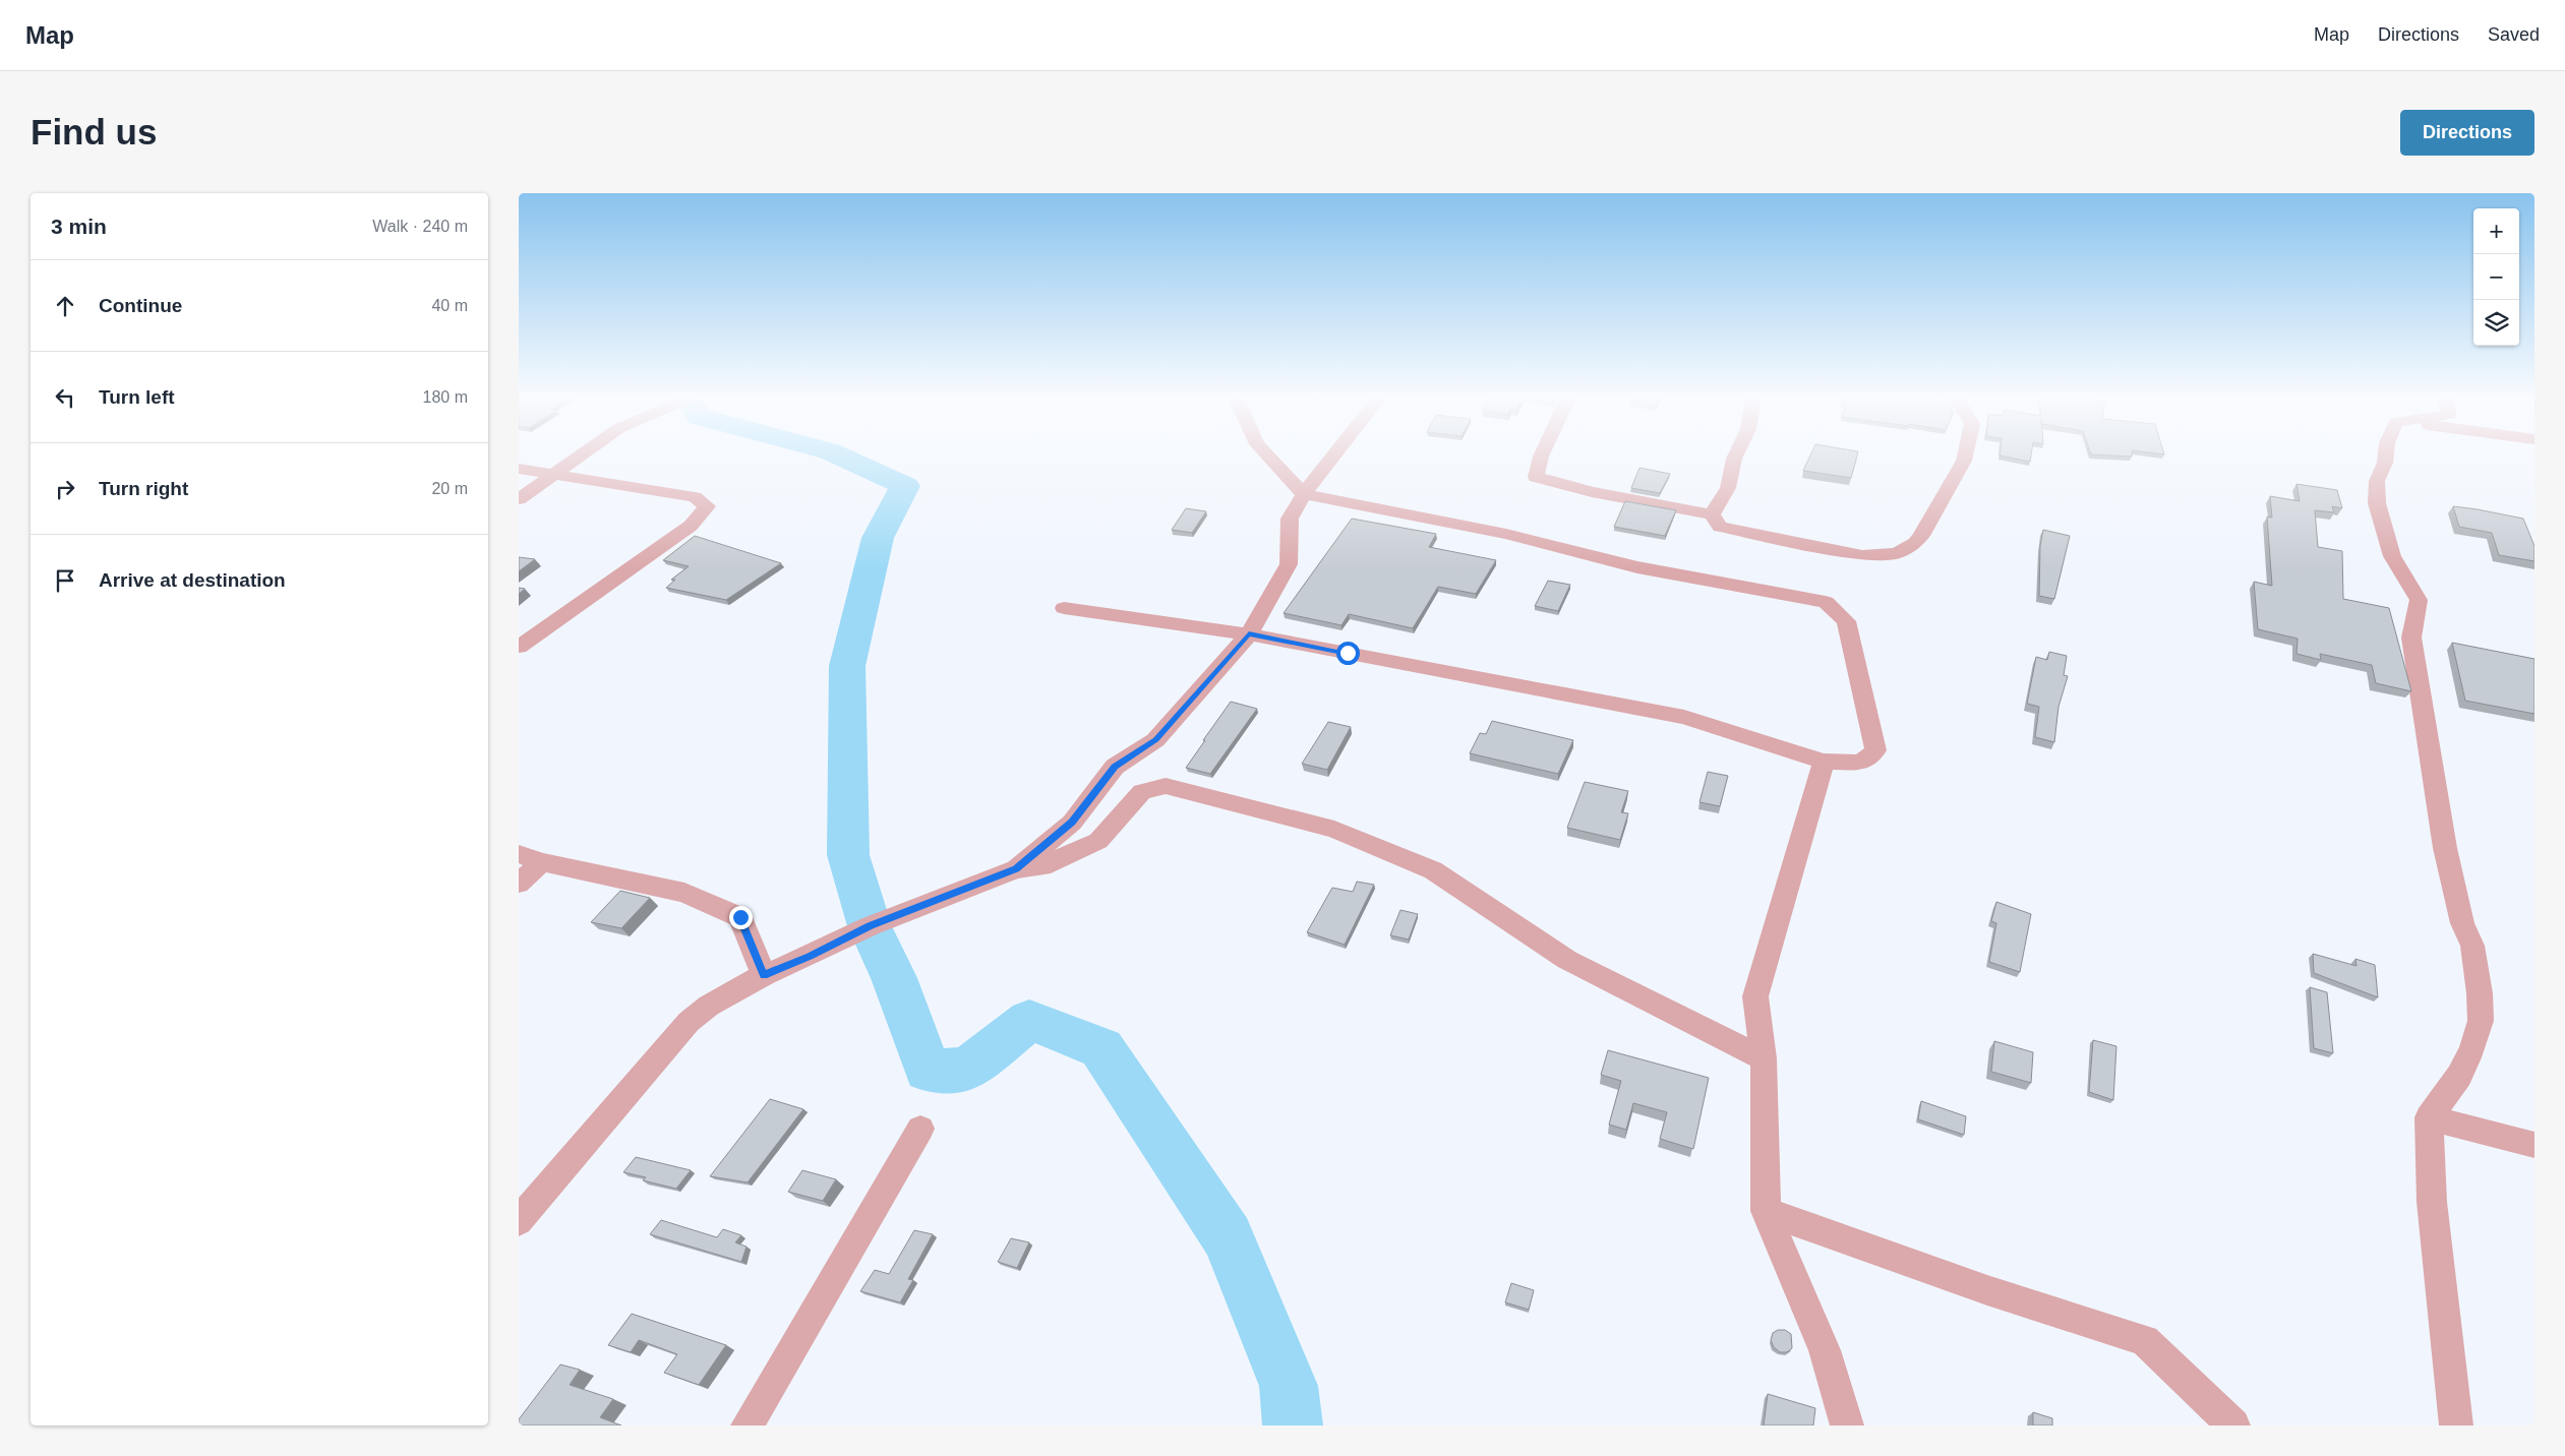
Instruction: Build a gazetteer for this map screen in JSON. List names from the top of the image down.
{
  "page": {
    "header": "Map",
    "nav": ["Map", "Directions", "Saved"],
    "buttons": "Directions",
    "title": "Find us",
    "heading": ["3 min", "Walk · 240 m"],
    "map_buttons": ["+", "−"],
    "list": [
      ["Continue", "40 m"],
      ["Turn left", "180 m"],
      ["Turn right", "20 m"],
      "Arrive at destination"
    ]
  }
}
